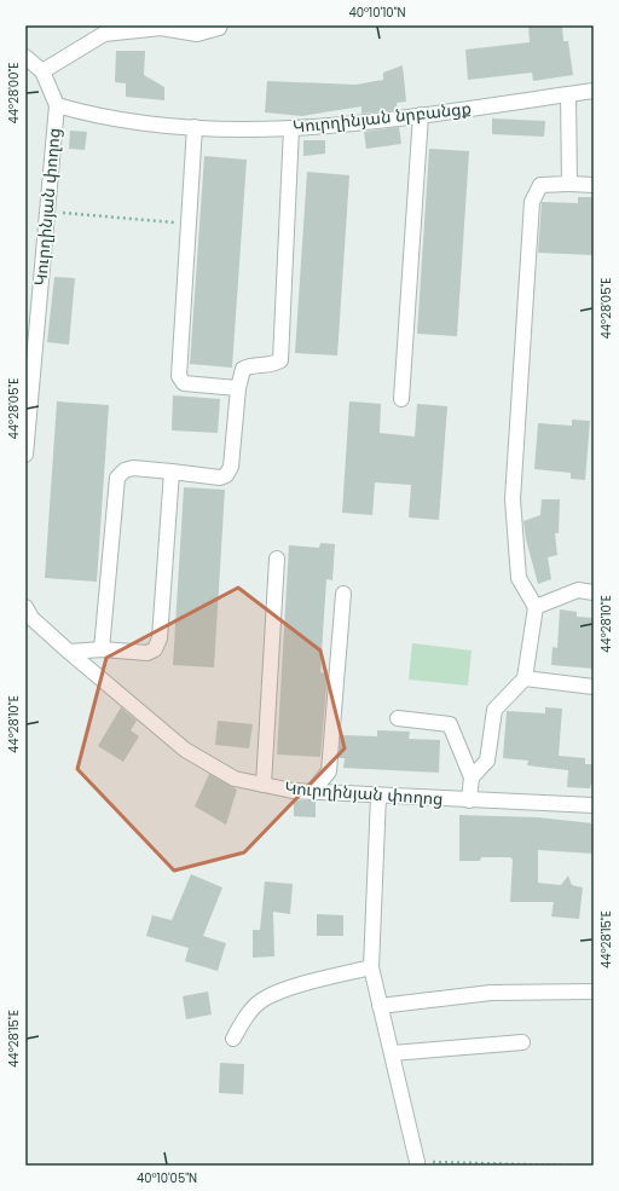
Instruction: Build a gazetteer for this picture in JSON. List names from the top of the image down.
{
  "streets": {
    "street": ["Կուրղինյան նրբանցք", "Կուրղինյան փողոց"]
  },
  "crossings": [
    ["Կուրղինյան նրբանցք", "Կուրղինյան փողոց"]
  ],
  "coordinates": [
    "40°10'10\"N",
    "44°28'00\"E",
    "44°28'05\"E",
    "44°28'10\"E",
    "44°28'15\"E",
    "40°10'05\"N"
  ]
}
